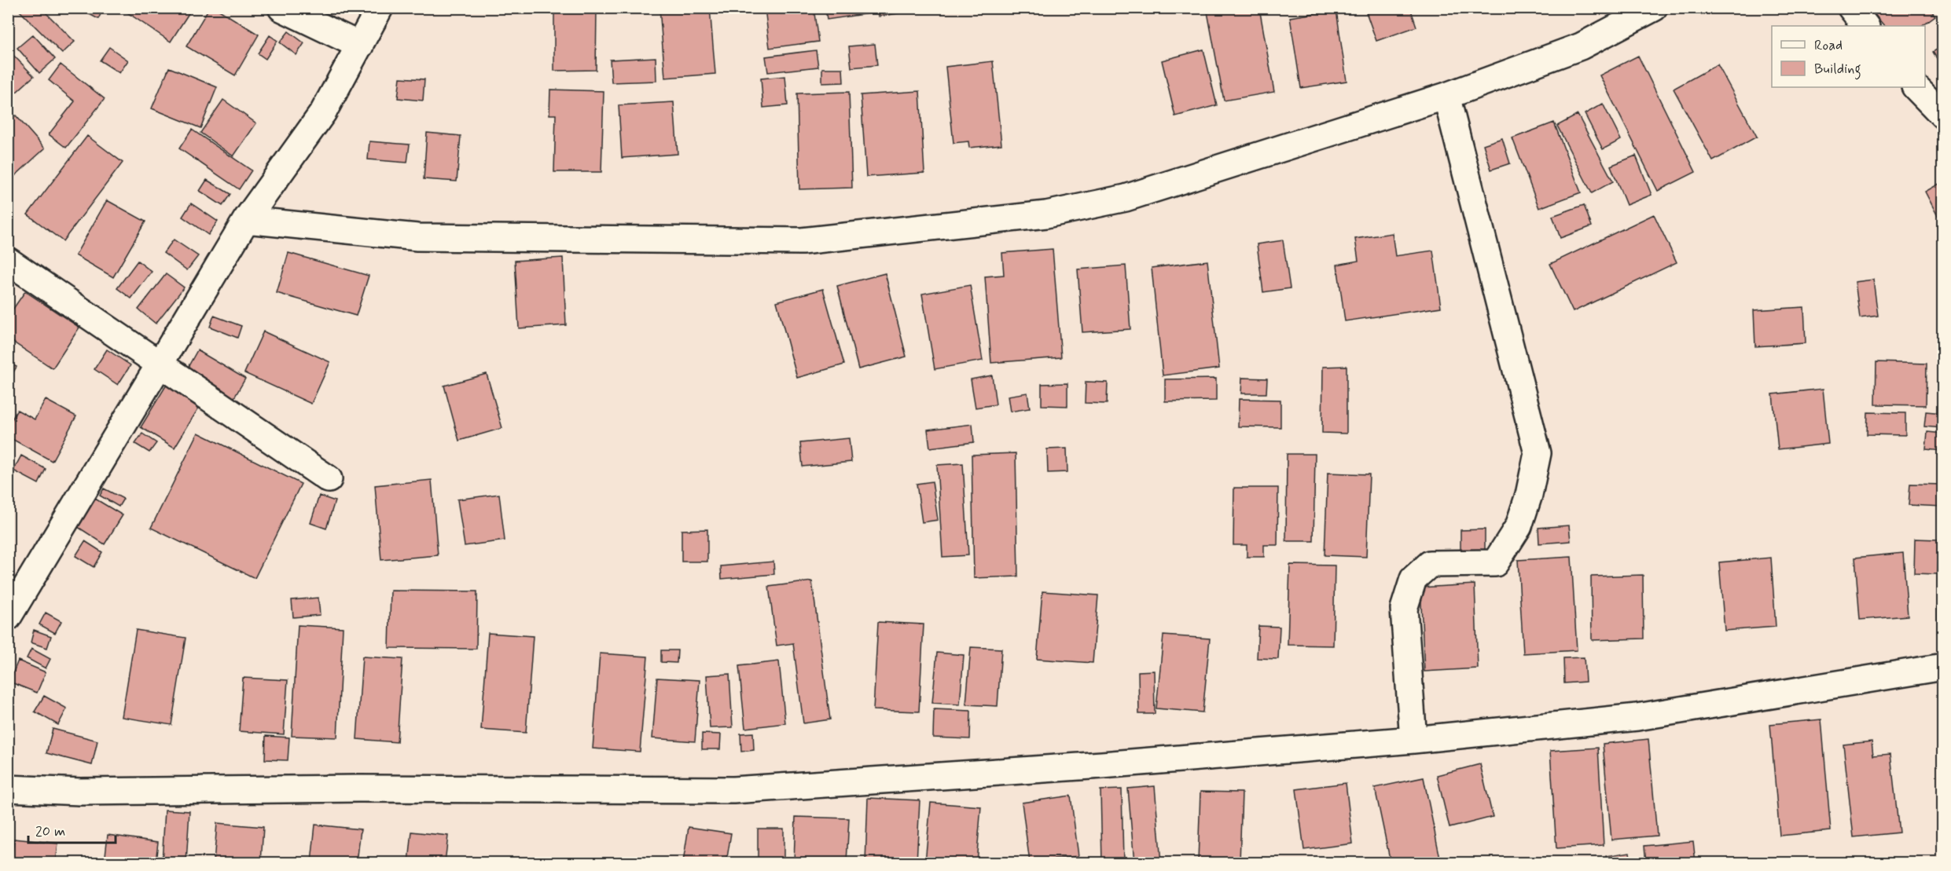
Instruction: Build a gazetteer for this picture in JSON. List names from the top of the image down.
{
  "legend": ["Road", "Building"],
  "scale_bar": "20 m"
}
